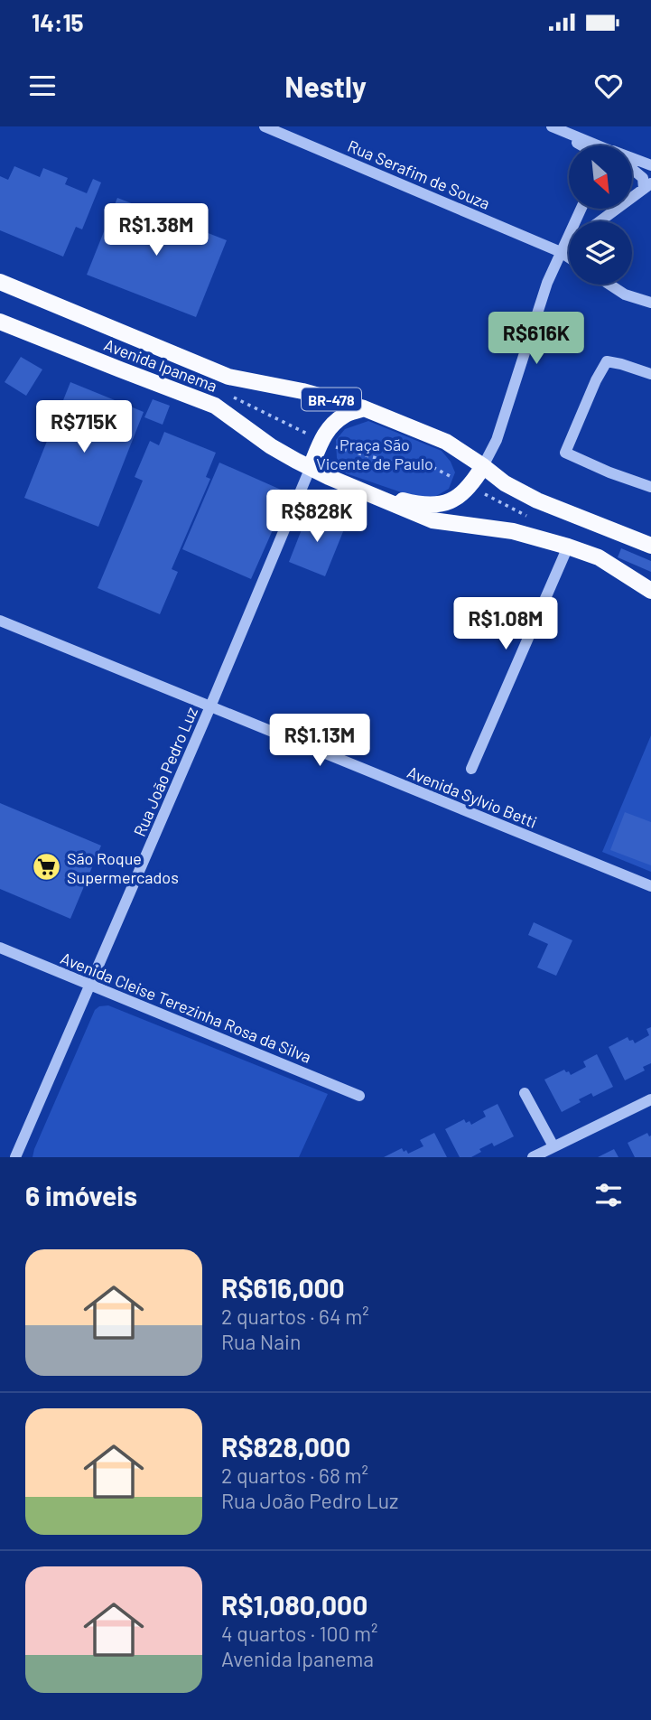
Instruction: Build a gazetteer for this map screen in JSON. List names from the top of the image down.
{
  "streets": {
    "main road": ["Avenida Ipanema", "BR-478"],
    "street": [
      "Rua Serafim de Souza",
      "Rua João Pedro Luz",
      "Avenida Sylvio Betti",
      "Avenida Cleise Terezinha Rosa da Silva"
    ]
  },
  "crossings": [
    ["Avenida Ipanema", "Rua João Pedro Luz"],
    ["Rua João Pedro Luz", "Avenida Sylvio Betti"],
    ["Rua João Pedro Luz", "Avenida Cleise Terezinha Rosa da Silva"]
  ],
  "parks": ["Praça São Vicente de Paulo"],
  "places": {
    "supermarket": ["São Roque Supermercados"]
  },
  "north": "bottom right",
  "page": {
    "status": "14:15",
    "header": "Nestly",
    "price": [
      "R$1.38M",
      "R$616K",
      "R$715K",
      "R$828K",
      "R$1.08M",
      "R$1.13M"
    ],
    "heading": "6 imóveis",
    "list": [
      {
        "name": "R$616,000",
        "note": "2 quartos · 64 m² · Rua Nain"
      },
      {
        "name": "R$828,000",
        "note": "2 quartos · 68 m² · Rua João Pedro Luz"
      },
      {
        "name": "R$1,080,000",
        "note": "4 quartos · 100 m² · Avenida Ipanema"
      }
    ]
  }
}
